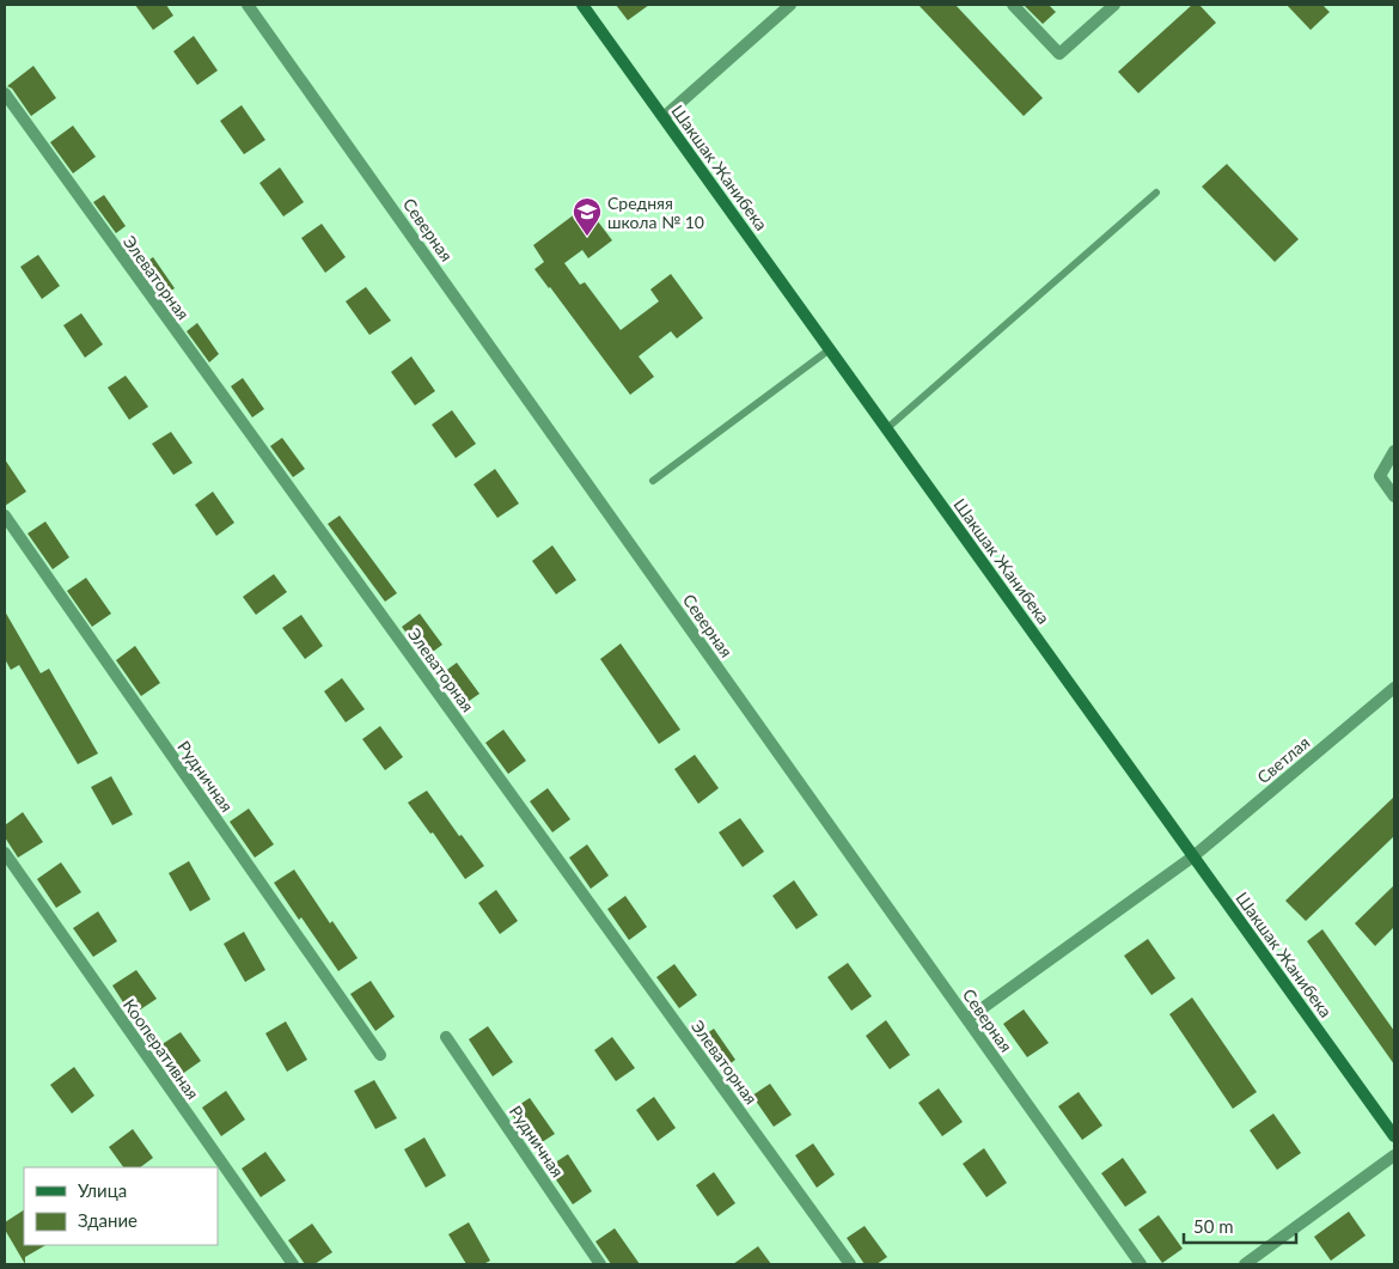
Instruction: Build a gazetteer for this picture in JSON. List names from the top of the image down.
{
  "streets": {
    "main road": ["Шакшак Жанибека"],
    "street": [
      "Северная",
      "Элеваторная",
      "Светлая",
      "Рудничная",
      "Кооперативная"
    ]
  },
  "crossings": [
    ["Шакшак Жанибека", "Светлая"],
    ["Северная", "Светлая"]
  ],
  "places": {
    "school or university": ["Средняя школа № 10"]
  },
  "legend": ["Улица", "Здание"],
  "scale_bar": "50 m"
}
